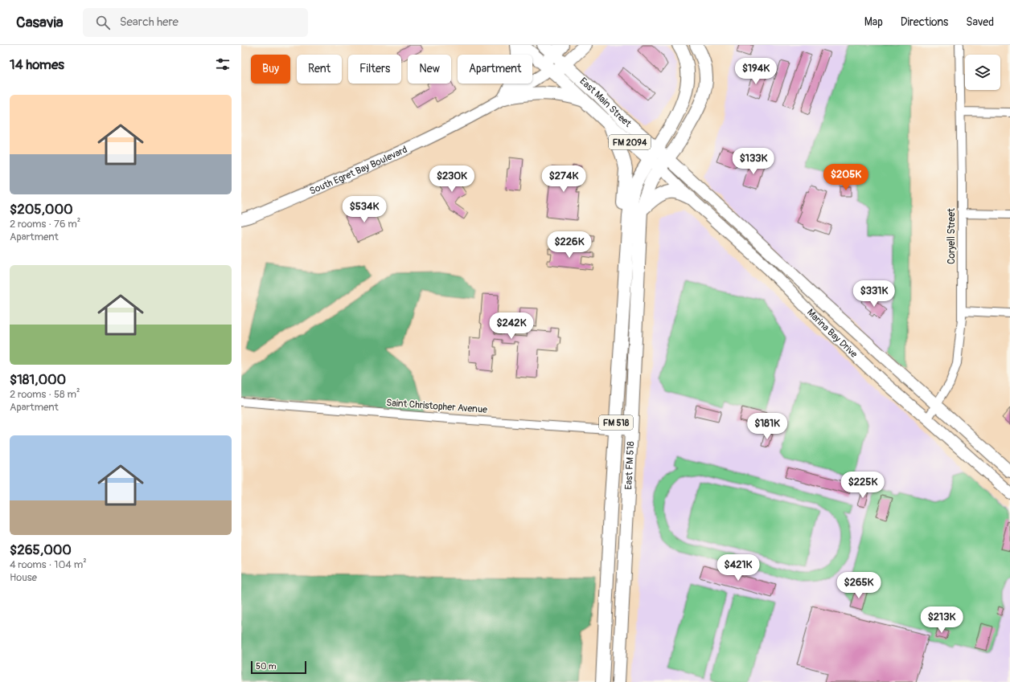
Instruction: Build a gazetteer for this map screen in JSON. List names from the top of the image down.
{
  "streets": {
    "main road": [
      "East Main Street",
      "FM 2094",
      "Marina Bay Drive",
      "FM 518",
      "East FM 518"
    ],
    "street": ["Coryell Street", "Saint Christopher Avenue"]
  },
  "crossings": [
    ["East Main Street", "Marina Bay Drive"],
    ["East Main Street", "FM 518"],
    ["East Main Street", "East FM 518"],
    ["Coryell Street", "Marina Bay Drive"],
    ["Marina Bay Drive", "FM 518"],
    ["Saint Christopher Avenue", "East FM 518"],
    ["FM 518", "East FM 518"]
  ],
  "scale_bar": "50 m",
  "page": {
    "header": "Casavia",
    "search": "Search here",
    "nav": ["Map", "Directions", "Saved"],
    "heading": "14 homes",
    "chip": [
      "Buy",
      "Rent",
      "Filters",
      "New",
      "Apartment"
    ],
    "price": [
      "$194K",
      "$133K",
      "$205K",
      "$230K",
      "$274K",
      "$534K",
      "$226K",
      "$331K",
      "$242K",
      "$181K",
      "$225K",
      "$421K",
      "$265K",
      "$213K"
    ],
    "list": [
      {
        "name": "$205,000",
        "note": "2 rooms · 76 m² · Apartment"
      },
      {
        "name": "$181,000",
        "note": "2 rooms · 58 m² · Apartment"
      },
      {
        "name": "$265,000",
        "note": "4 rooms · 104 m² · House"
      }
    ],
    "scale": "50 m"
  }
}
